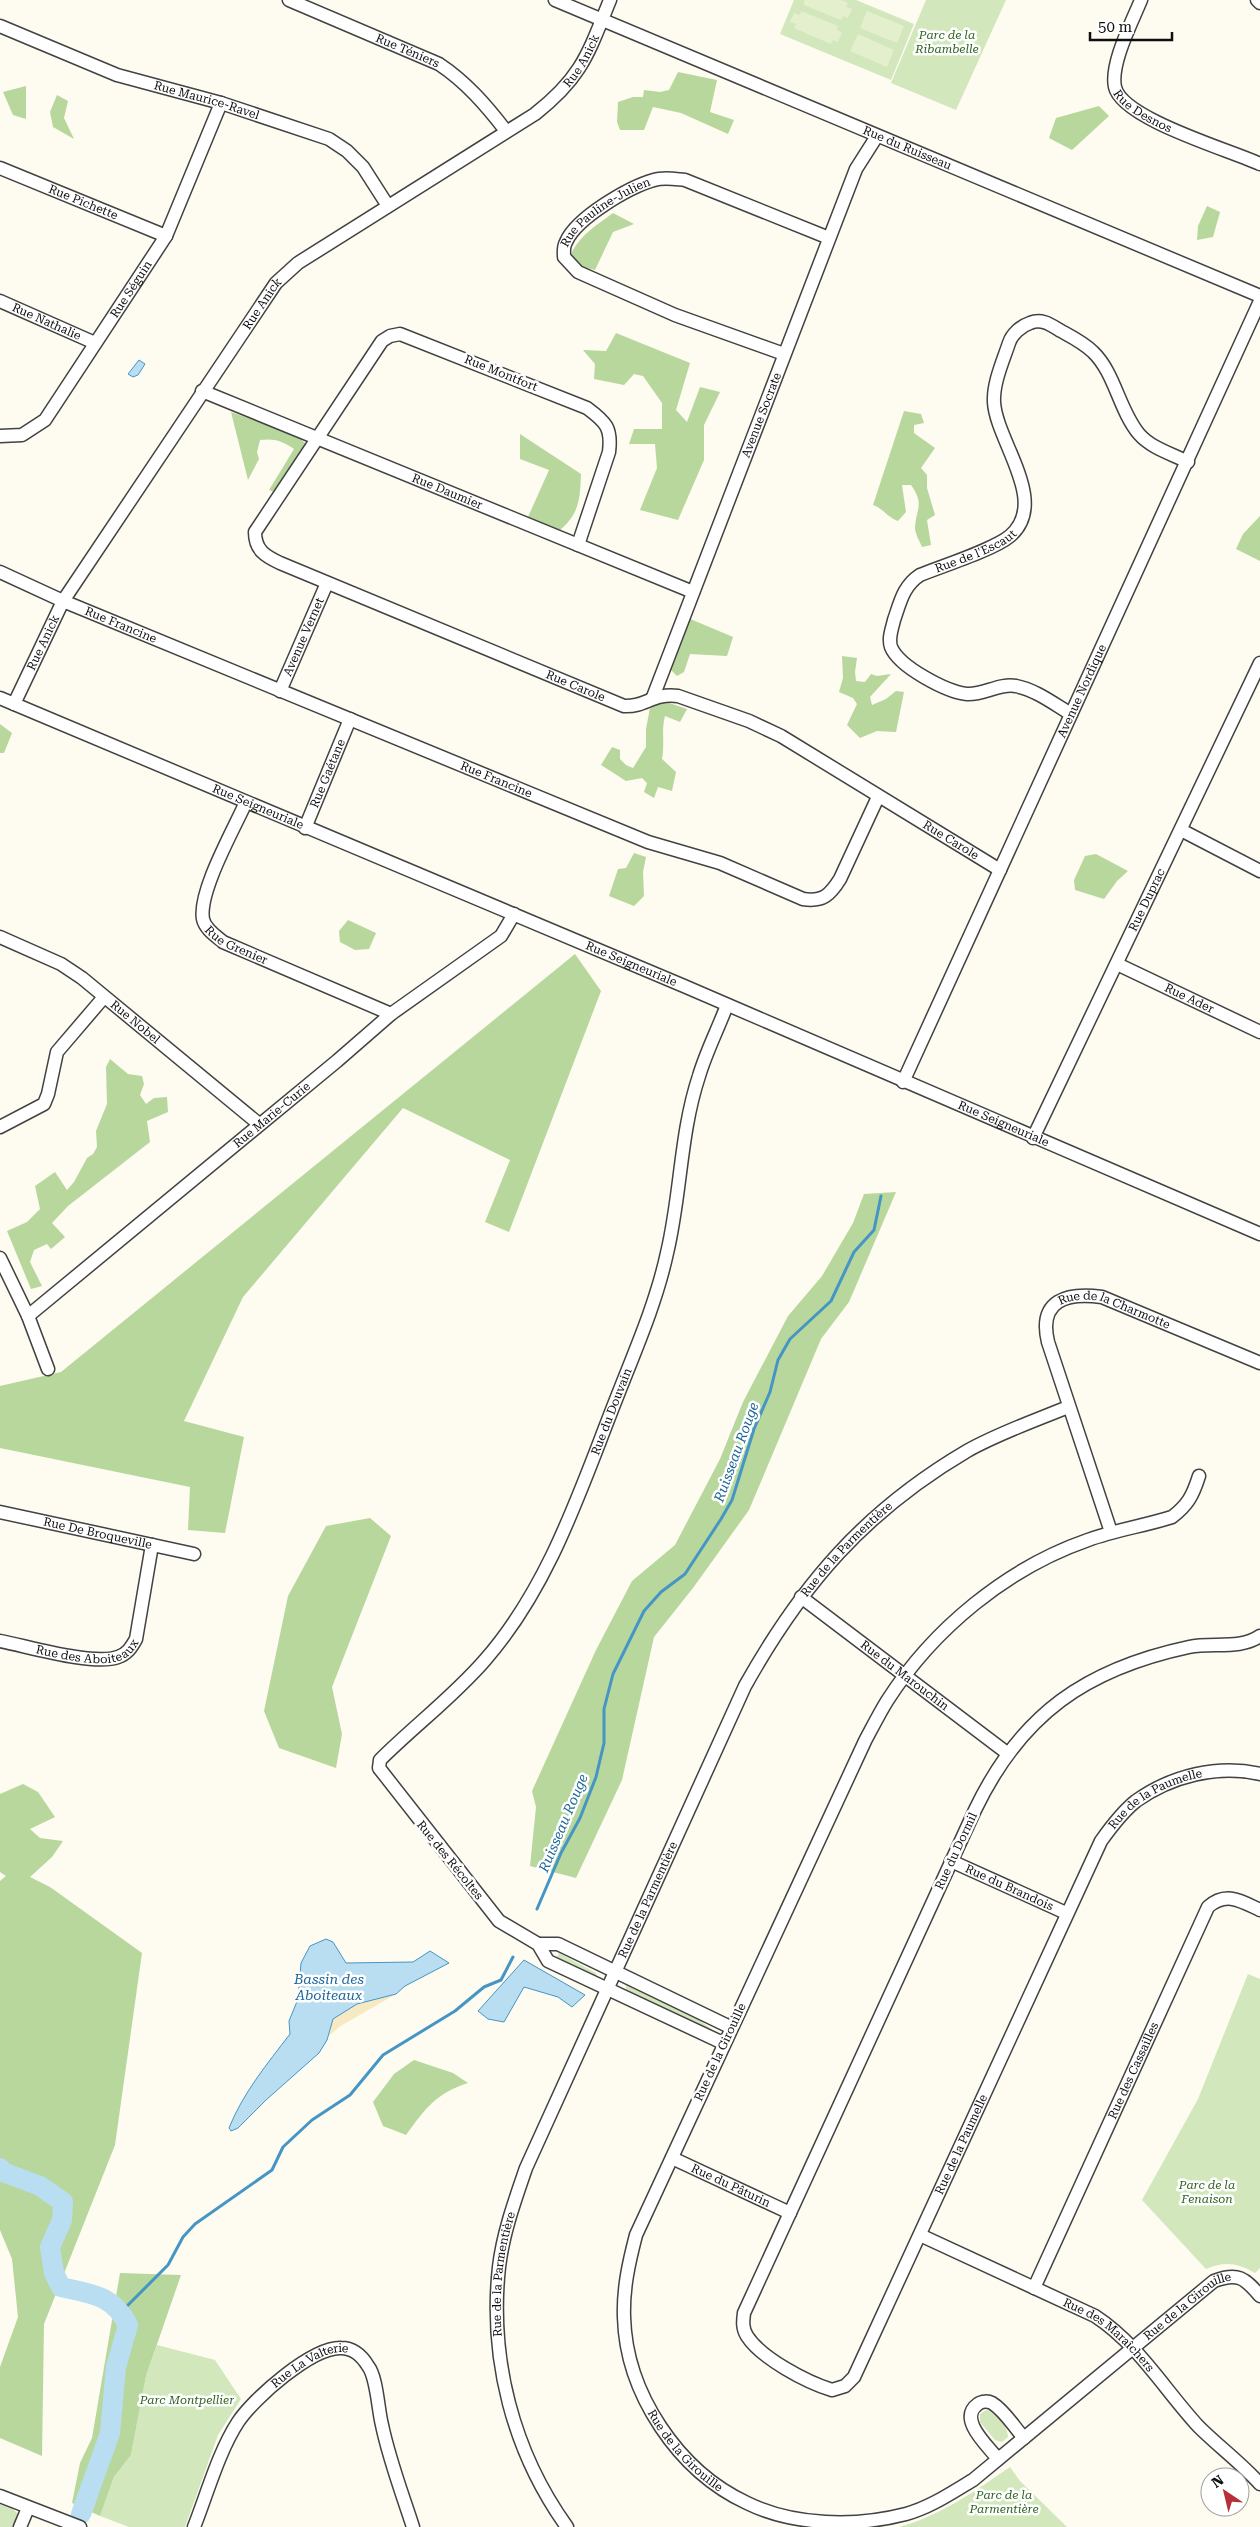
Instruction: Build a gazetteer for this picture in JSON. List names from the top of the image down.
{
  "streets": {
    "street": [
      "Rue Téniers",
      "Rue Anick",
      "Rue Maurice-Ravel",
      "Rue Desnos",
      "Rue du Ruisseau",
      "Rue Pichette",
      "Rue Pauline-Julien",
      "Rue Séguin",
      "Rue Nathalie",
      "Rue Montfort",
      "Avenue Socrate",
      "Rue Daumier",
      "Rue de l'Escaut",
      "Rue Francine",
      "Avenue Vernet",
      "Rue Carole",
      "Avenue Nordique",
      "Rue Gaétane",
      "Rue Seigneuriale",
      "Rue Duprac",
      "Rue Grenier",
      "Rue Ader",
      "Rue Nobel",
      "Rue Marie-Curie",
      "Rue de la Charmotte",
      "Rue du Douvain",
      "Rue De Broqueville",
      "Rue de la Parmentière",
      "Rue des Aboiteaux",
      "Rue du Marouchin",
      "Rue de la Paumelle",
      "Rue du Dormil",
      "Rue des Récoltes",
      "Rue du Brandois",
      "Rue de la Girouille",
      "Rue des Cassailles",
      "Rue du Pâturin",
      "Rue des Maraîchers",
      "Rue La Valterie"
    ]
  },
  "crossings": [
    ["Rue Téniers", "Rue Anick"],
    ["Rue Anick", "Rue Maurice-Ravel"],
    ["Rue Anick", "Rue du Ruisseau"],
    ["Rue Anick", "Rue Daumier"],
    ["Rue Anick", "Rue Francine"],
    ["Rue Anick", "Rue Seigneuriale"],
    ["Rue Maurice-Ravel", "Rue Séguin"],
    ["Rue du Ruisseau", "Avenue Socrate"],
    ["Rue Pichette", "Rue Séguin"],
    ["Rue Pauline-Julien", "Avenue Socrate"],
    ["Rue Séguin", "Rue Nathalie"],
    ["Rue Montfort", "Rue Daumier"],
    ["Rue Montfort", "Rue Carole"],
    ["Avenue Socrate", "Rue Daumier"],
    ["Avenue Socrate", "Rue Carole"],
    ["Rue Daumier", "Rue Carole"],
    ["Rue de l'Escaut", "Avenue Nordique"],
    ["Rue Francine", "Avenue Vernet"],
    ["Rue Francine", "Rue Carole"],
    ["Rue Francine", "Rue Gaétane"],
    ["Avenue Vernet", "Rue Carole"],
    ["Rue Carole", "Avenue Nordique"],
    ["Avenue Nordique", "Rue Seigneuriale"],
    ["Rue Gaétane", "Rue Seigneuriale"],
    ["Rue Seigneuriale", "Rue Duprac"],
    ["Rue Seigneuriale", "Rue Grenier"],
    ["Rue Seigneuriale", "Rue Marie-Curie"],
    ["Rue Seigneuriale", "Rue du Douvain"],
    ["Rue Duprac", "Rue Ader"],
    ["Rue Grenier", "Rue Marie-Curie"],
    ["Rue Nobel", "Rue Marie-Curie"],
    ["Rue de la Charmotte", "Rue de la Parmentière"],
    ["Rue de la Charmotte", "Rue de la Girouille"],
    ["Rue du Douvain", "Rue des Récoltes"],
    ["Rue De Broqueville", "Rue des Aboiteaux"],
    ["Rue de la Parmentière", "Rue du Marouchin"],
    ["Rue de la Parmentière", "Rue des Récoltes"],
    ["Rue du Marouchin", "Rue du Dormil"],
    ["Rue du Marouchin", "Rue de la Girouille"],
    ["Rue de la Paumelle", "Rue du Dormil"],
    ["Rue de la Paumelle", "Rue du Brandois"],
    ["Rue de la Paumelle", "Rue du Pâturin"],
    ["Rue de la Paumelle", "Rue des Maraîchers"],
    ["Rue du Dormil", "Rue du Brandois"],
    ["Rue du Dormil", "Rue du Pâturin"],
    ["Rue des Récoltes", "Rue de la Girouille"],
    ["Rue de la Girouille", "Rue du Pâturin"],
    ["Rue de la Girouille", "Rue des Maraîchers"],
    ["Rue des Cassailles", "Rue des Maraîchers"]
  ],
  "water": ["Ruisseau Rouge", "Bassin des Aboiteaux"],
  "parks": [
    "Parc de la Ribambelle",
    "Parc de la Fenaison",
    "Parc Montpellier",
    "Parc de la Parmentière"
  ],
  "scale_bar": "50 m",
  "north": "top left"
}
